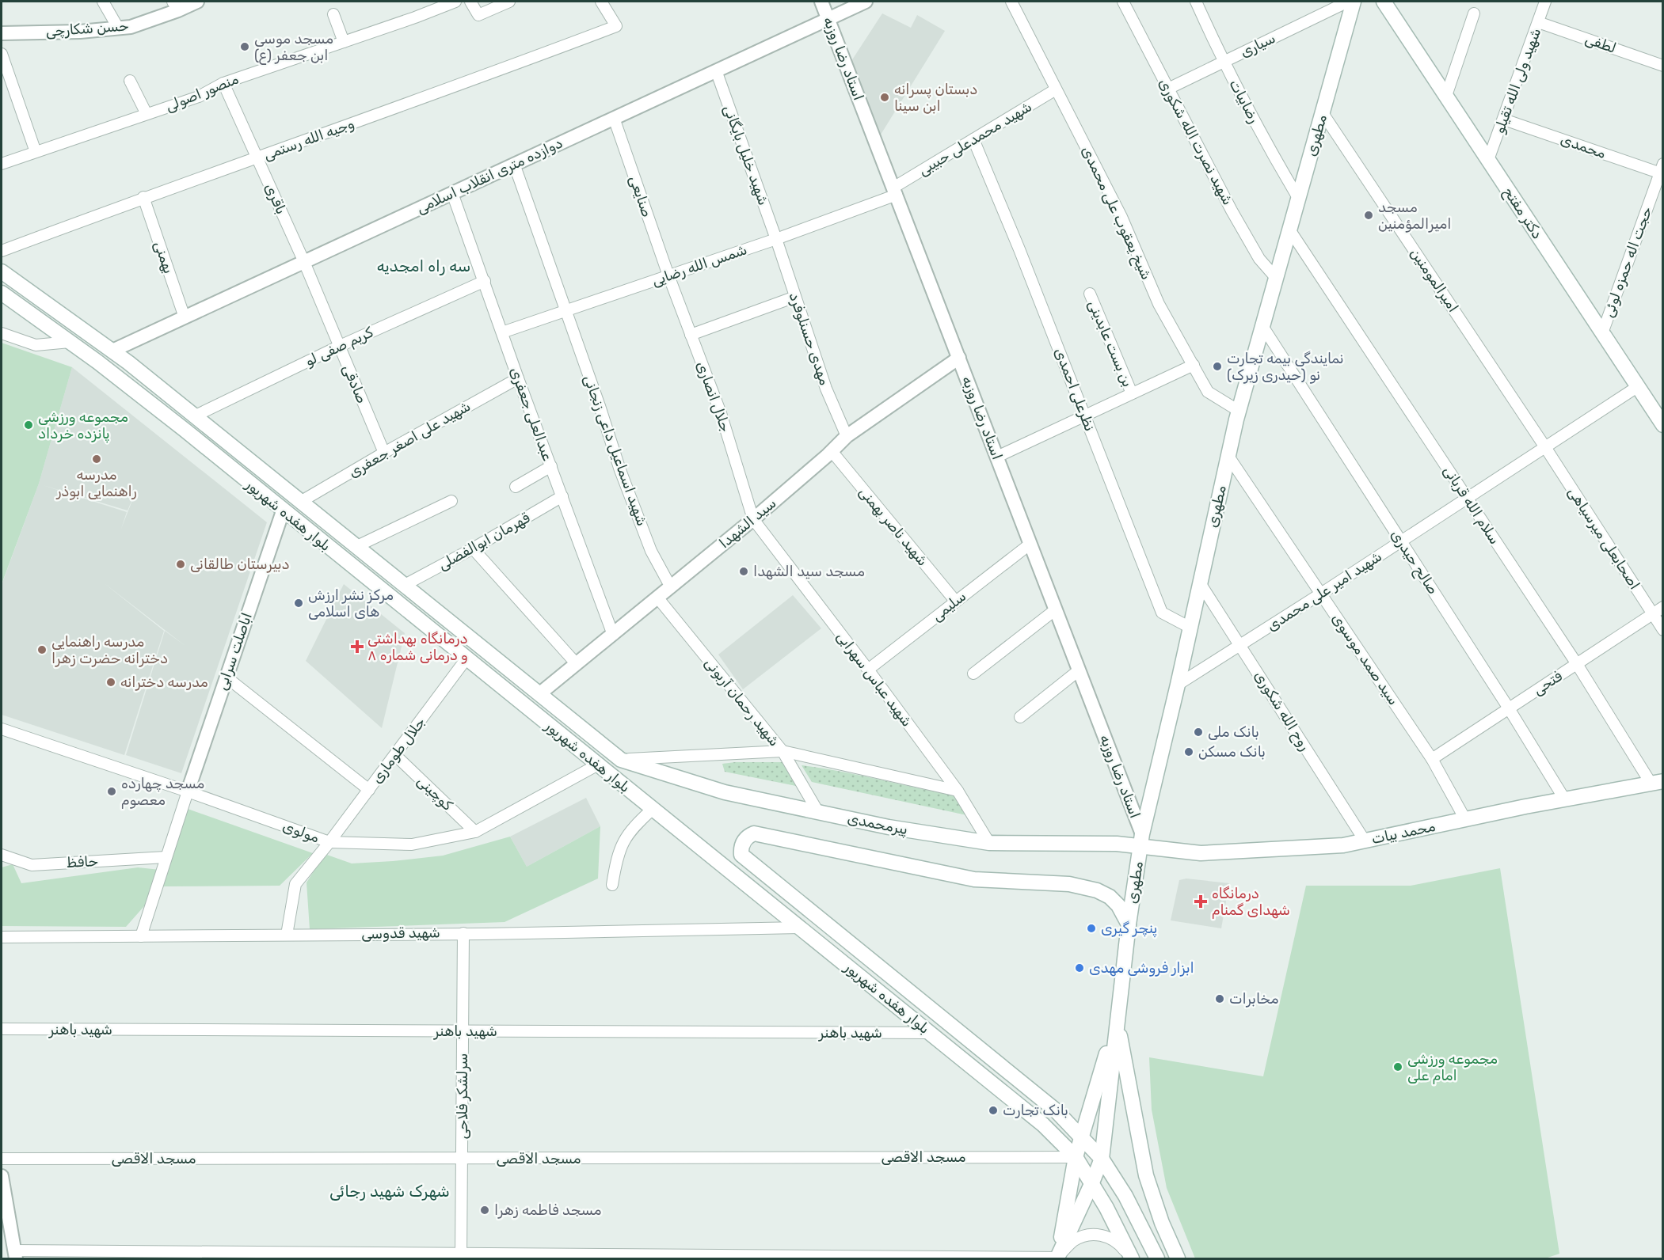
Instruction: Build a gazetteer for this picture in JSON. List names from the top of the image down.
{
  "streets": {
    "main road": [
      "مطهری",
      "دکتر مفتح",
      "بلوار هفده شهریور",
      "پیرمحمدی",
      "محمد بیات"
    ],
    "street": [
      "حسن شکارچی",
      "لطفی",
      "سیاری",
      "استاد رضا روزبه",
      "شهید ولی الله تقیلو",
      "منصور اصولی",
      "رضابیات",
      "شهید محمدعلی حبیبی",
      "وجیه الله رستمی",
      "شهید نصرت الله شکوری",
      "محمدی",
      "شهید خلیل بایگانی",
      "دوازده متری انقلاب اسلامی",
      "صنایعی",
      "باقری",
      "شیخ یعقوب علی محمدی",
      "بهمنی",
      "حجت اله حمزه لوئی",
      "شمس الله رضایی",
      "امیرالمومنین",
      "مهدی حسنلوفرد",
      "بن بست عابدینی",
      "کریم صفی لو",
      "صادقی",
      "نظرعلی احمدی",
      "جلال انصاری",
      "عبدالعلی جعفری",
      "شهید علی اصغر جعفری",
      "شهید اسماعیل داعی زنجانی",
      "سلام الله قربانی",
      "سید الشهدا",
      "شهید ناصر بهمنی",
      "اصحابعلی میرسیاهی",
      "قهرمان ابوالفضلی",
      "صالح حیدری",
      "شهید امیر علی محمدی",
      "سلیمی",
      "اباصلت سرابی",
      "سید صمد موسوی",
      "شهید عباس سهرابی",
      "فتحی",
      "شهید رحمان آربونی",
      "روح الله شکوری",
      "جلال طوماری",
      "کوچینی",
      "مولوی",
      "حافظ",
      "شهید قدوسی",
      "شهید باهنر",
      "سرلشکر فلاحی",
      "مسجد الاقصی"
    ]
  },
  "crossings": [
    ["لطفی", "شهید ولی الله تقیلو"],
    ["سیاری", "رضابیات"],
    ["سیاری", "شهید نصرت الله شکوری"],
    ["استاد رضا روزبه", "مطهری"],
    ["استاد رضا روزبه", "شهید محمدعلی حبیبی"],
    ["استاد رضا روزبه", "دوازده متری انقلاب اسلامی"],
    ["استاد رضا روزبه", "شمس الله رضایی"],
    ["استاد رضا روزبه", "سید الشهدا"],
    ["استاد رضا روزبه", "سلیمی"],
    ["استاد رضا روزبه", "پیرمحمدی"],
    ["استاد رضا روزبه", "محمد بیات"],
    ["شهید ولی الله تقیلو", "محمدی"],
    ["شهید ولی الله تقیلو", "دکتر مفتح"],
    ["منصور اصولی", "باقری"],
    ["رضابیات", "مطهری"],
    ["مطهری", "شهید نصرت الله شکوری"],
    ["مطهری", "شیخ یعقوب علی محمدی"],
    ["مطهری", "امیرالمومنین"],
    ["مطهری", "نظرعلی احمدی"],
    ["مطهری", "سلام الله قربانی"],
    ["مطهری", "بلوار هفده شهریور"],
    ["مطهری", "صالح حیدری"],
    ["مطهری", "شهید امیر علی محمدی"],
    ["مطهری", "سید صمد موسوی"],
    ["مطهری", "روح الله شکوری"],
    ["مطهری", "پیرمحمدی"],
    ["مطهری", "محمد بیات"],
    ["شهید محمدعلی حبیبی", "شیخ یعقوب علی محمدی"],
    ["شهید محمدعلی حبیبی", "شمس الله رضایی"],
    ["شهید محمدعلی حبیبی", "نظرعلی احمدی"],
    ["وجیه الله رستمی", "باقری"],
    ["وجیه الله رستمی", "بهمنی"],
    ["محمدی", "حجت اله حمزه لوئی"],
    ["شهید خلیل بایگانی", "دوازده متری انقلاب اسلامی"],
    ["شهید خلیل بایگانی", "شمس الله رضایی"],
    ["شهید خلیل بایگانی", "مهدی حسنلوفرد"],
    ["دوازده متری انقلاب اسلامی", "صنایعی"],
    ["دوازده متری انقلاب اسلامی", "باقری"],
    ["دوازده متری انقلاب اسلامی", "بهمنی"],
    ["دوازده متری انقلاب اسلامی", "صادقی"],
    ["دوازده متری انقلاب اسلامی", "عبدالعلی جعفری"],
    ["دوازده متری انقلاب اسلامی", "شهید اسماعیل داعی زنجانی"],
    ["دوازده متری انقلاب اسلامی", "بلوار هفده شهریور"],
    ["صنایعی", "شمس الله رضایی"],
    ["صنایعی", "جلال انصاری"],
    ["باقری", "صادقی"],
    ["دکتر مفتح", "حجت اله حمزه لوئی"],
    ["دکتر مفتح", "شهید امیر علی محمدی"],
    ["شمس الله رضایی", "مهدی حسنلوفرد"],
    ["شمس الله رضایی", "جلال انصاری"],
    ["شمس الله رضایی", "عبدالعلی جعفری"],
    ["شمس الله رضایی", "شهید اسماعیل داعی زنجانی"],
    ["امیرالمومنین", "اصحابعلی میرسیاهی"],
    ["امیرالمومنین", "شهید امیر علی محمدی"],
    ["مهدی حسنلوفرد", "سید الشهدا"],
    ["کریم صفی لو", "صادقی"],
    ["کریم صفی لو", "عبدالعلی جعفری"],
    ["کریم صفی لو", "بلوار هفده شهریور"],
    ["صادقی", "شهید علی اصغر جعفری"],
    ["جلال انصاری", "سید الشهدا"],
    ["جلال انصاری", "شهید عباس سهرابی"],
    ["عبدالعلی جعفری", "شهید علی اصغر جعفری"],
    ["عبدالعلی جعفری", "سید الشهدا"],
    ["عبدالعلی جعفری", "قهرمان ابوالفضلی"],
    ["شهید علی اصغر جعفری", "بلوار هفده شهریور"],
    ["شهید اسماعیل داعی زنجانی", "سید الشهدا"],
    ["سلام الله قربانی", "شهید امیر علی محمدی"],
    ["سلام الله قربانی", "فتحی"],
    ["سلام الله قربانی", "محمد بیات"],
    ["بلوار هفده شهریور", "سید الشهدا"],
    ["بلوار هفده شهریور", "قهرمان ابوالفضلی"],
    ["بلوار هفده شهریور", "اباصلت سرابی"],
    ["بلوار هفده شهریور", "جلال طوماری"],
    ["بلوار هفده شهریور", "پیرمحمدی"],
    ["بلوار هفده شهریور", "مولوی"],
    ["بلوار هفده شهریور", "شهید قدوسی"],
    ["بلوار هفده شهریور", "شهید باهنر"],
    ["بلوار هفده شهریور", "مسجد الاقصی"],
    ["سید الشهدا", "شهید ناصر بهمنی"],
    ["سید الشهدا", "شهید عباس سهرابی"],
    ["سید الشهدا", "شهید رحمان آربونی"],
    ["شهید ناصر بهمنی", "سلیمی"],
    ["اصحابعلی میرسیاهی", "شهید امیر علی محمدی"],
    ["اصحابعلی میرسیاهی", "فتحی"],
    ["صالح حیدری", "شهید امیر علی محمدی"],
    ["صالح حیدری", "فتحی"],
    ["صالح حیدری", "محمد بیات"],
    ["شهید امیر علی محمدی", "سید صمد موسوی"],
    ["شهید امیر علی محمدی", "روح الله شکوری"],
    ["سلیمی", "شهید عباس سهرابی"],
    ["اباصلت سرابی", "مولوی"],
    ["سید صمد موسوی", "فتحی"],
    ["سید صمد موسوی", "محمد بیات"],
    ["شهید عباس سهرابی", "پیرمحمدی"],
    ["شهید رحمان آربونی", "پیرمحمدی"],
    ["روح الله شکوری", "محمد بیات"],
    ["جلال طوماری", "کوچینی"],
    ["جلال طوماری", "مولوی"],
    ["جلال طوماری", "شهید قدوسی"],
    ["کوچینی", "مولوی"],
    ["پیرمحمدی", "محمد بیات"],
    ["شهید قدوسی", "سرلشکر فلاحی"],
    ["شهید باهنر", "سرلشکر فلاحی"],
    ["سرلشکر فلاحی", "مسجد الاقصی"]
  ],
  "districts": ["سه راه امجدیه", "شهرک شهید رجائی"],
  "places": {
    "other": [
      "مسجد موسی ابن جعفر (ع)",
      "دبستان پسرانه ابن سینا",
      "مسجد امیرالمؤمنین",
      "نمایندگی بیمه تجارت نو (حیدری زیرک)",
      "مجموعه ورزشی پانزده خرداد",
      "مدرسه راهنمایی ابوذر",
      "دبیرستان طالقانی",
      "مسجد سید الشهدا",
      "مرکز نشر ارزش های اسلامی",
      "مدرسه راهنمایی دخترانه حضرت زهرا",
      "مدرسه دخترانه",
      "بانک ملی",
      "بانک مسکن",
      "مسجد چهارده معصوم",
      "پنچر گیری",
      "ابزار فروشی مهدی",
      "مخابرات",
      "مجموعه ورزشی امام علی",
      "بانک تجارت",
      "مسجد فاطمه زهرا"
    ],
    "health": ["درمانگاه بهداشتی و درمانی شماره ۸", "درمانگاه شهدای گمنام"]
  }
}
